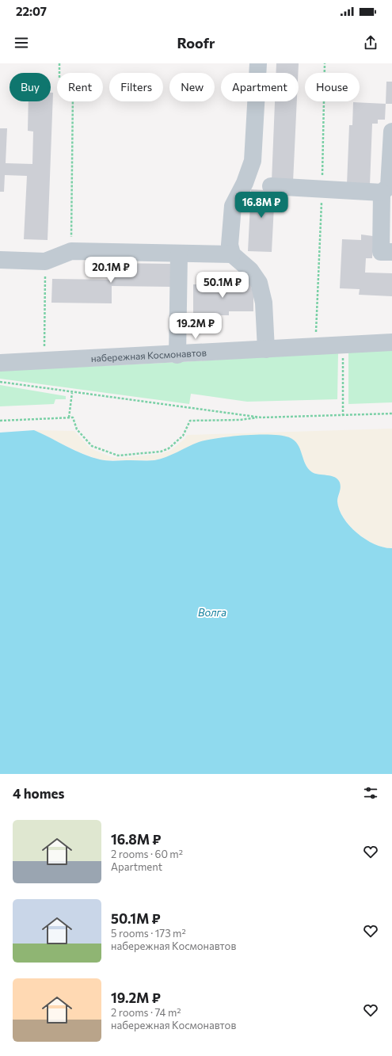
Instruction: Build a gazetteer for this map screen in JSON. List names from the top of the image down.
{
  "streets": {
    "street": ["набережная Космонавтов"]
  },
  "water": ["Волга"],
  "page": {
    "status": "22:07",
    "header": "Roofr",
    "chip": [
      "Buy",
      "Rent",
      "Filters",
      "New",
      "Apartment",
      "House"
    ],
    "price": [
      "16.8M ₽",
      "20.1M ₽",
      "50.1M ₽",
      "19.2M ₽"
    ],
    "heading": "4 homes",
    "list": [
      {
        "name": "16.8M ₽",
        "note": "2 rooms · 60 m² · Apartment"
      },
      {
        "name": "50.1M ₽",
        "note": "5 rooms · 173 m² · набережная Космонавтов"
      },
      {
        "name": "19.2M ₽",
        "note": "2 rooms · 74 m² · набережная Космонавтов"
      }
    ]
  }
}
